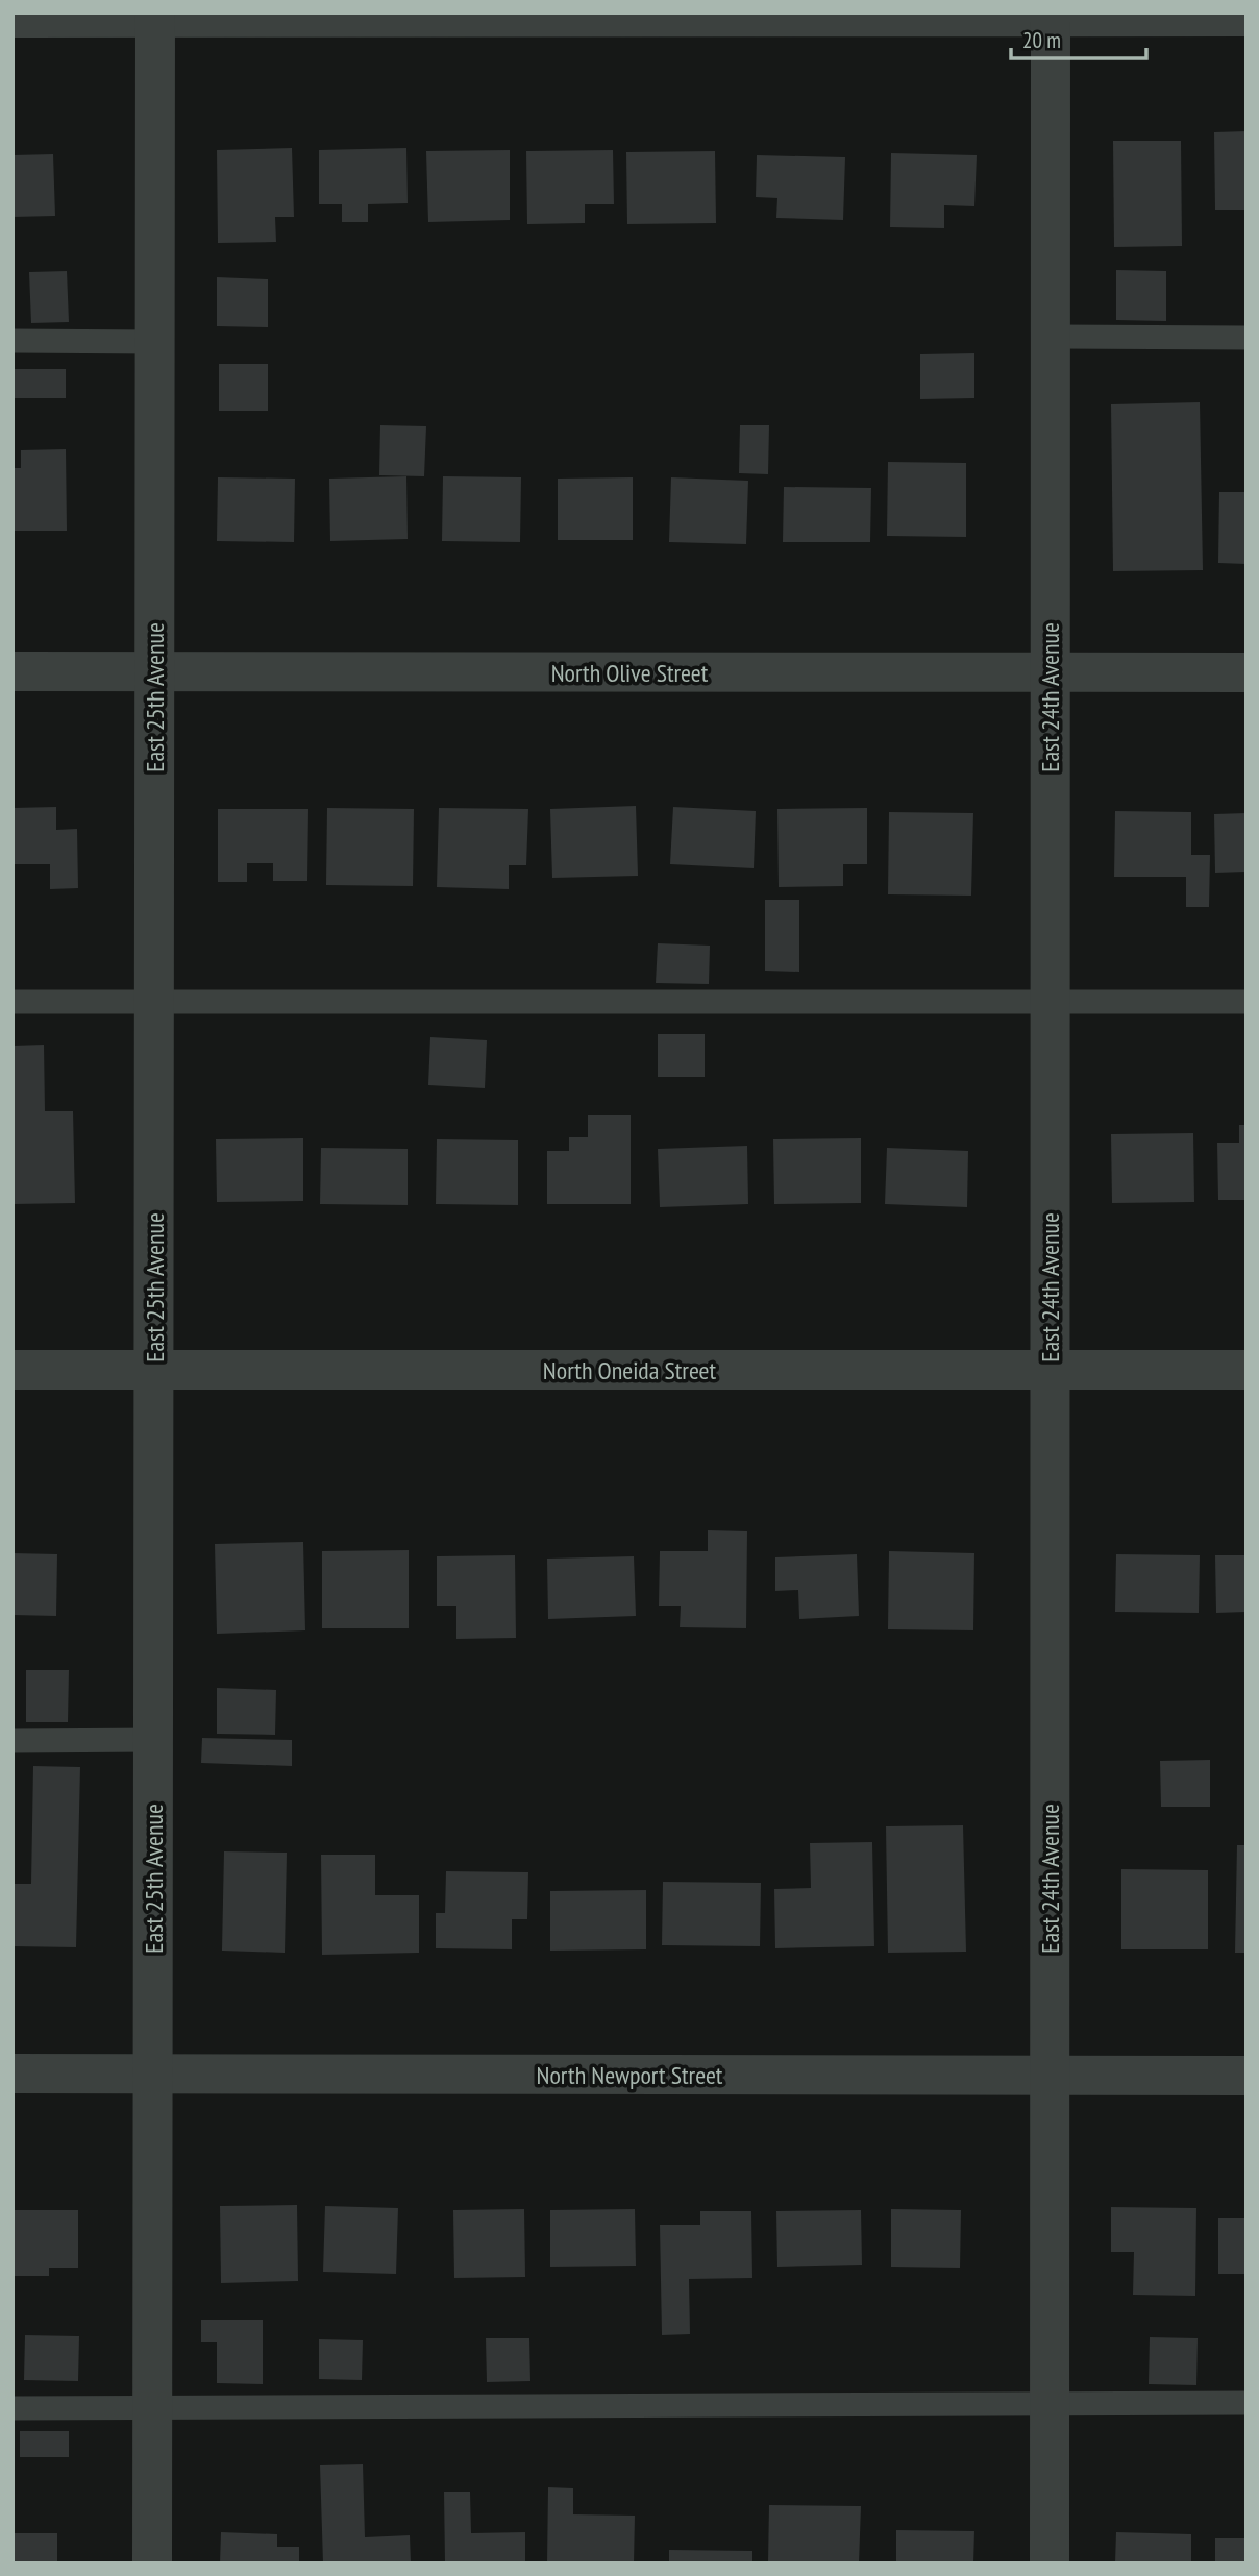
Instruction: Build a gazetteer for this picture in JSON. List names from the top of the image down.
{
  "streets": {
    "street": [
      "North Olive Street",
      "East 25th Avenue",
      "East 24th Avenue",
      "North Oneida Street",
      "North Newport Street"
    ]
  },
  "crossings": [
    ["North Olive Street", "East 25th Avenue"],
    ["North Olive Street", "East 24th Avenue"],
    ["East 25th Avenue", "North Oneida Street"],
    ["East 25th Avenue", "North Newport Street"],
    ["East 24th Avenue", "North Oneida Street"],
    ["East 24th Avenue", "North Newport Street"]
  ],
  "scale_bar": "20 m"
}
